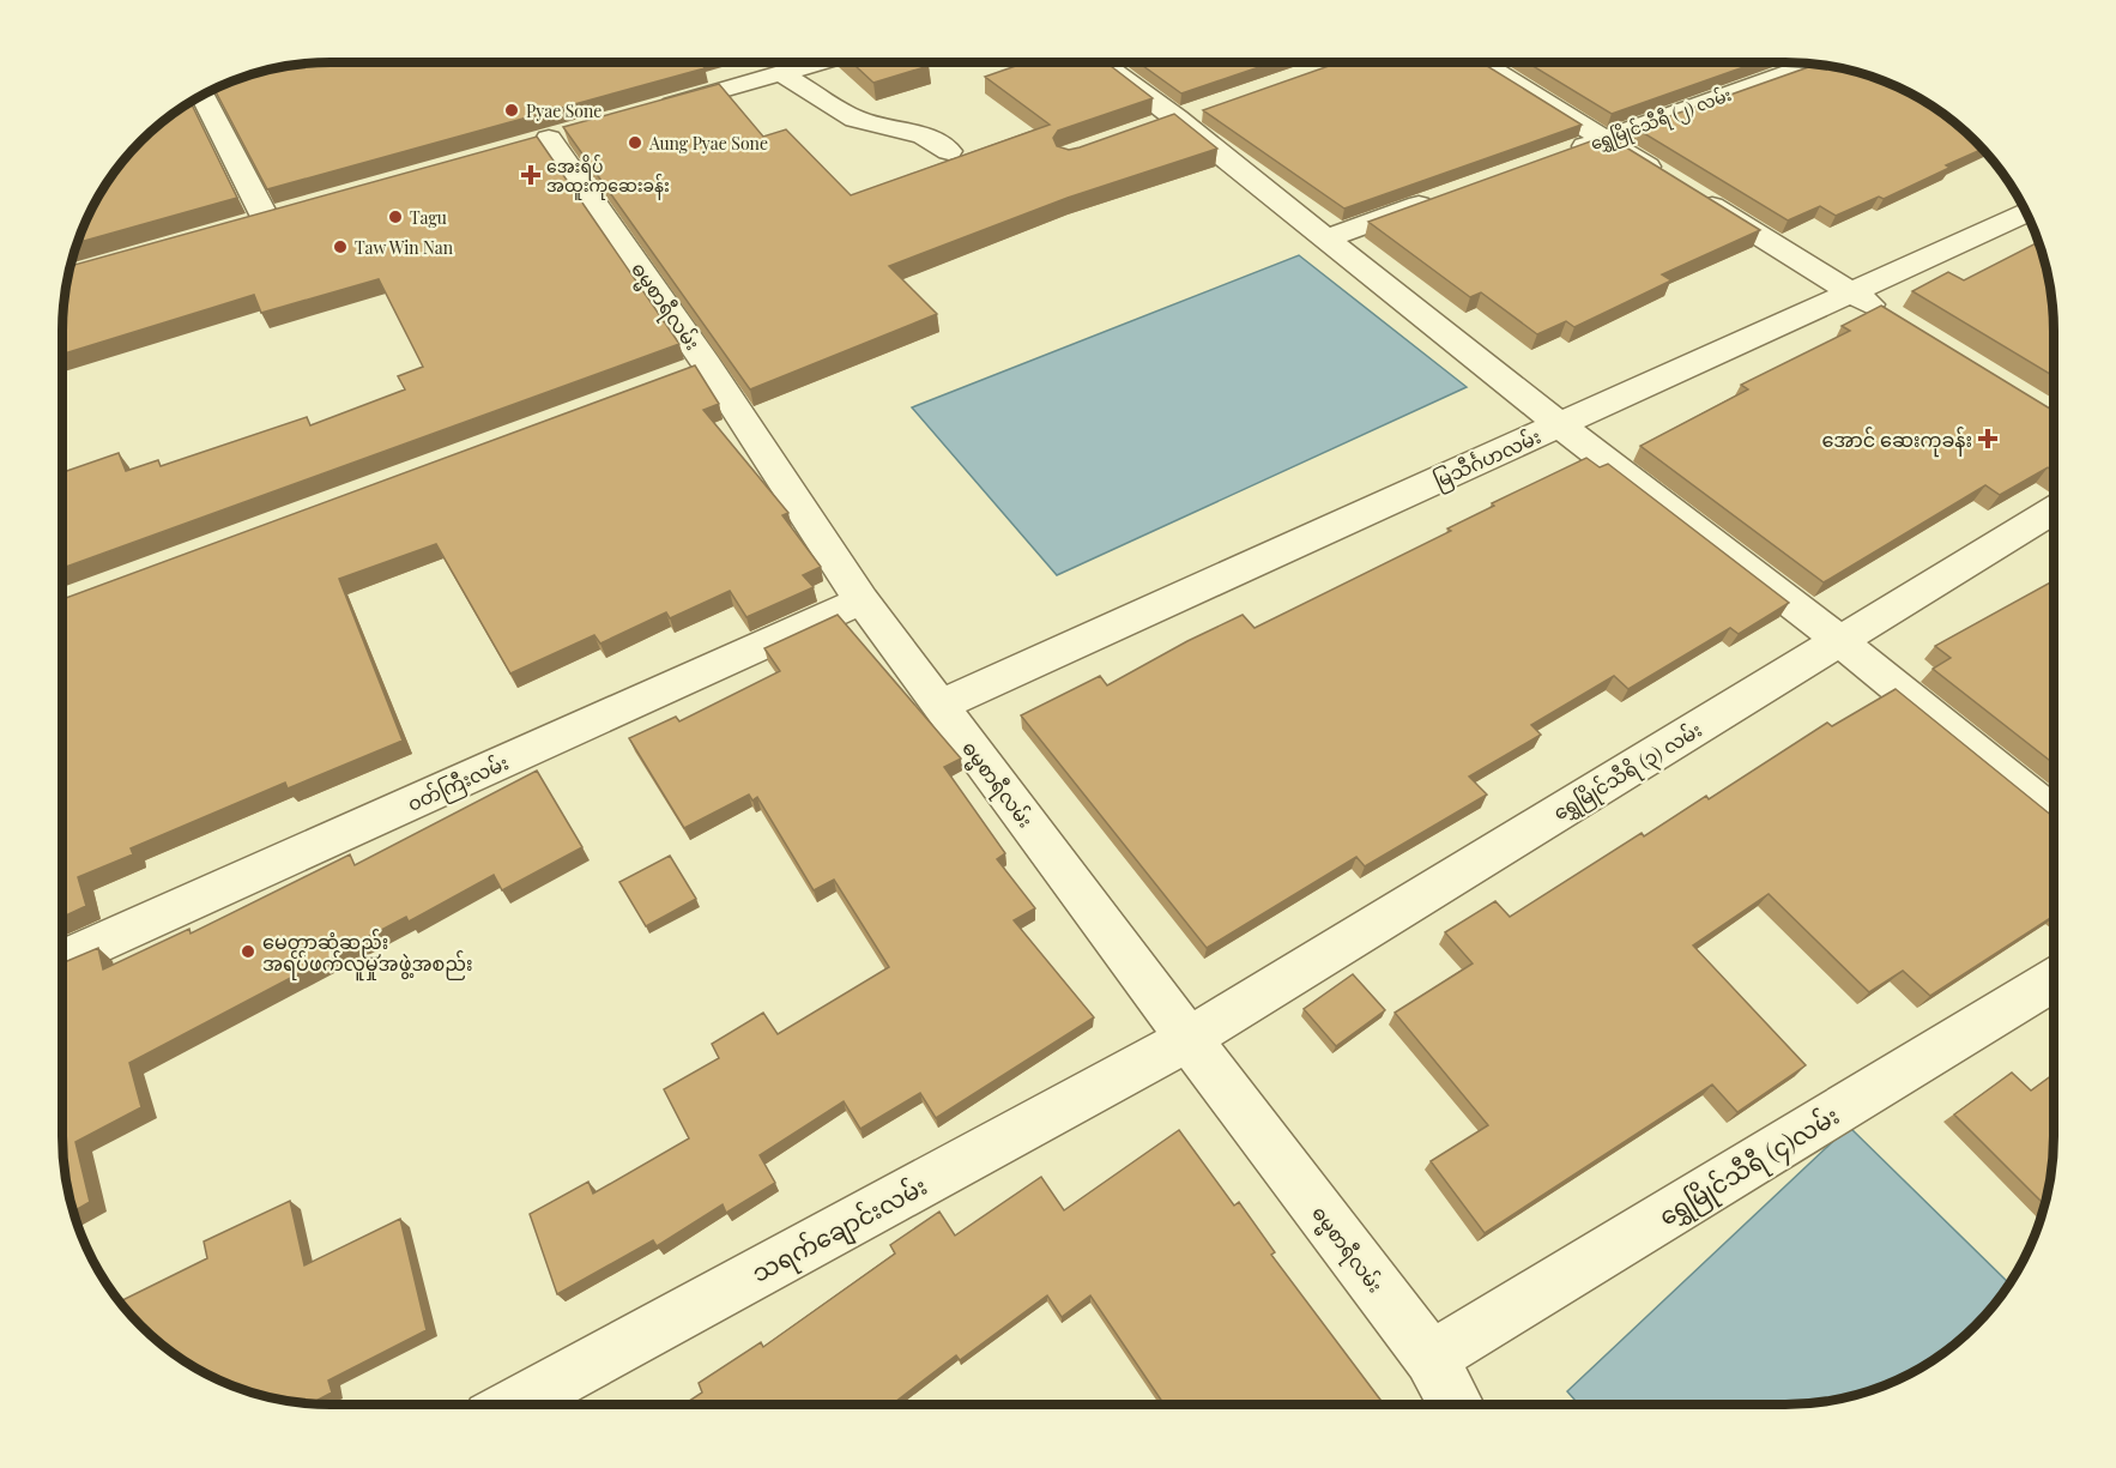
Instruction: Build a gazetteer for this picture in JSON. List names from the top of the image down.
{
  "streets": {
    "street": [
      "ရွှေမြိုင်သီရီ (၂) လမ်း",
      "ဓမ္မစာရီလမ်း",
      "မြသီင်္ဂဟလမ်း",
      "ရွှေမြိုင်သီရိ (၃) လမ်း",
      "၀တ်ကြီးလမ်း",
      "ရွှေမြိုင်သီရီ (၄)လမ်း",
      "သရက်ချောင်းလမ်း"
    ]
  },
  "crossings": [
    ["ဓမ္မစာရီလမ်း", "မြသီင်္ဂဟလမ်း"],
    ["ဓမ္မစာရီလမ်း", "ရွှေမြိုင်သီရိ (၃) လမ်း"],
    ["ဓမ္မစာရီလမ်း", "၀တ်ကြီးလမ်း"],
    ["ဓမ္မစာရီလမ်း", "ရွှေမြိုင်သီရီ (၄)လမ်း"],
    ["ဓမ္မစာရီလမ်း", "သရက်ချောင်းလမ်း"],
    ["ရွှေမြိုင်သီရိ (၃) လမ်း", "သရက်ချောင်းလမ်း"]
  ],
  "places": {
    "other": [
      "Pyae Sone",
      "Aung Pyae Sone",
      "Tagu",
      "Taw Win Nan",
      "မေတ္တာဆုံဆည်း အရပ်ဖက်လူမှုအဖွဲ့အစည်း"
    ],
    "health": ["အေးရိပ် အထူးကုဆေးခန်း", "အောင် ဆေးကုခန်း"]
  }
}
